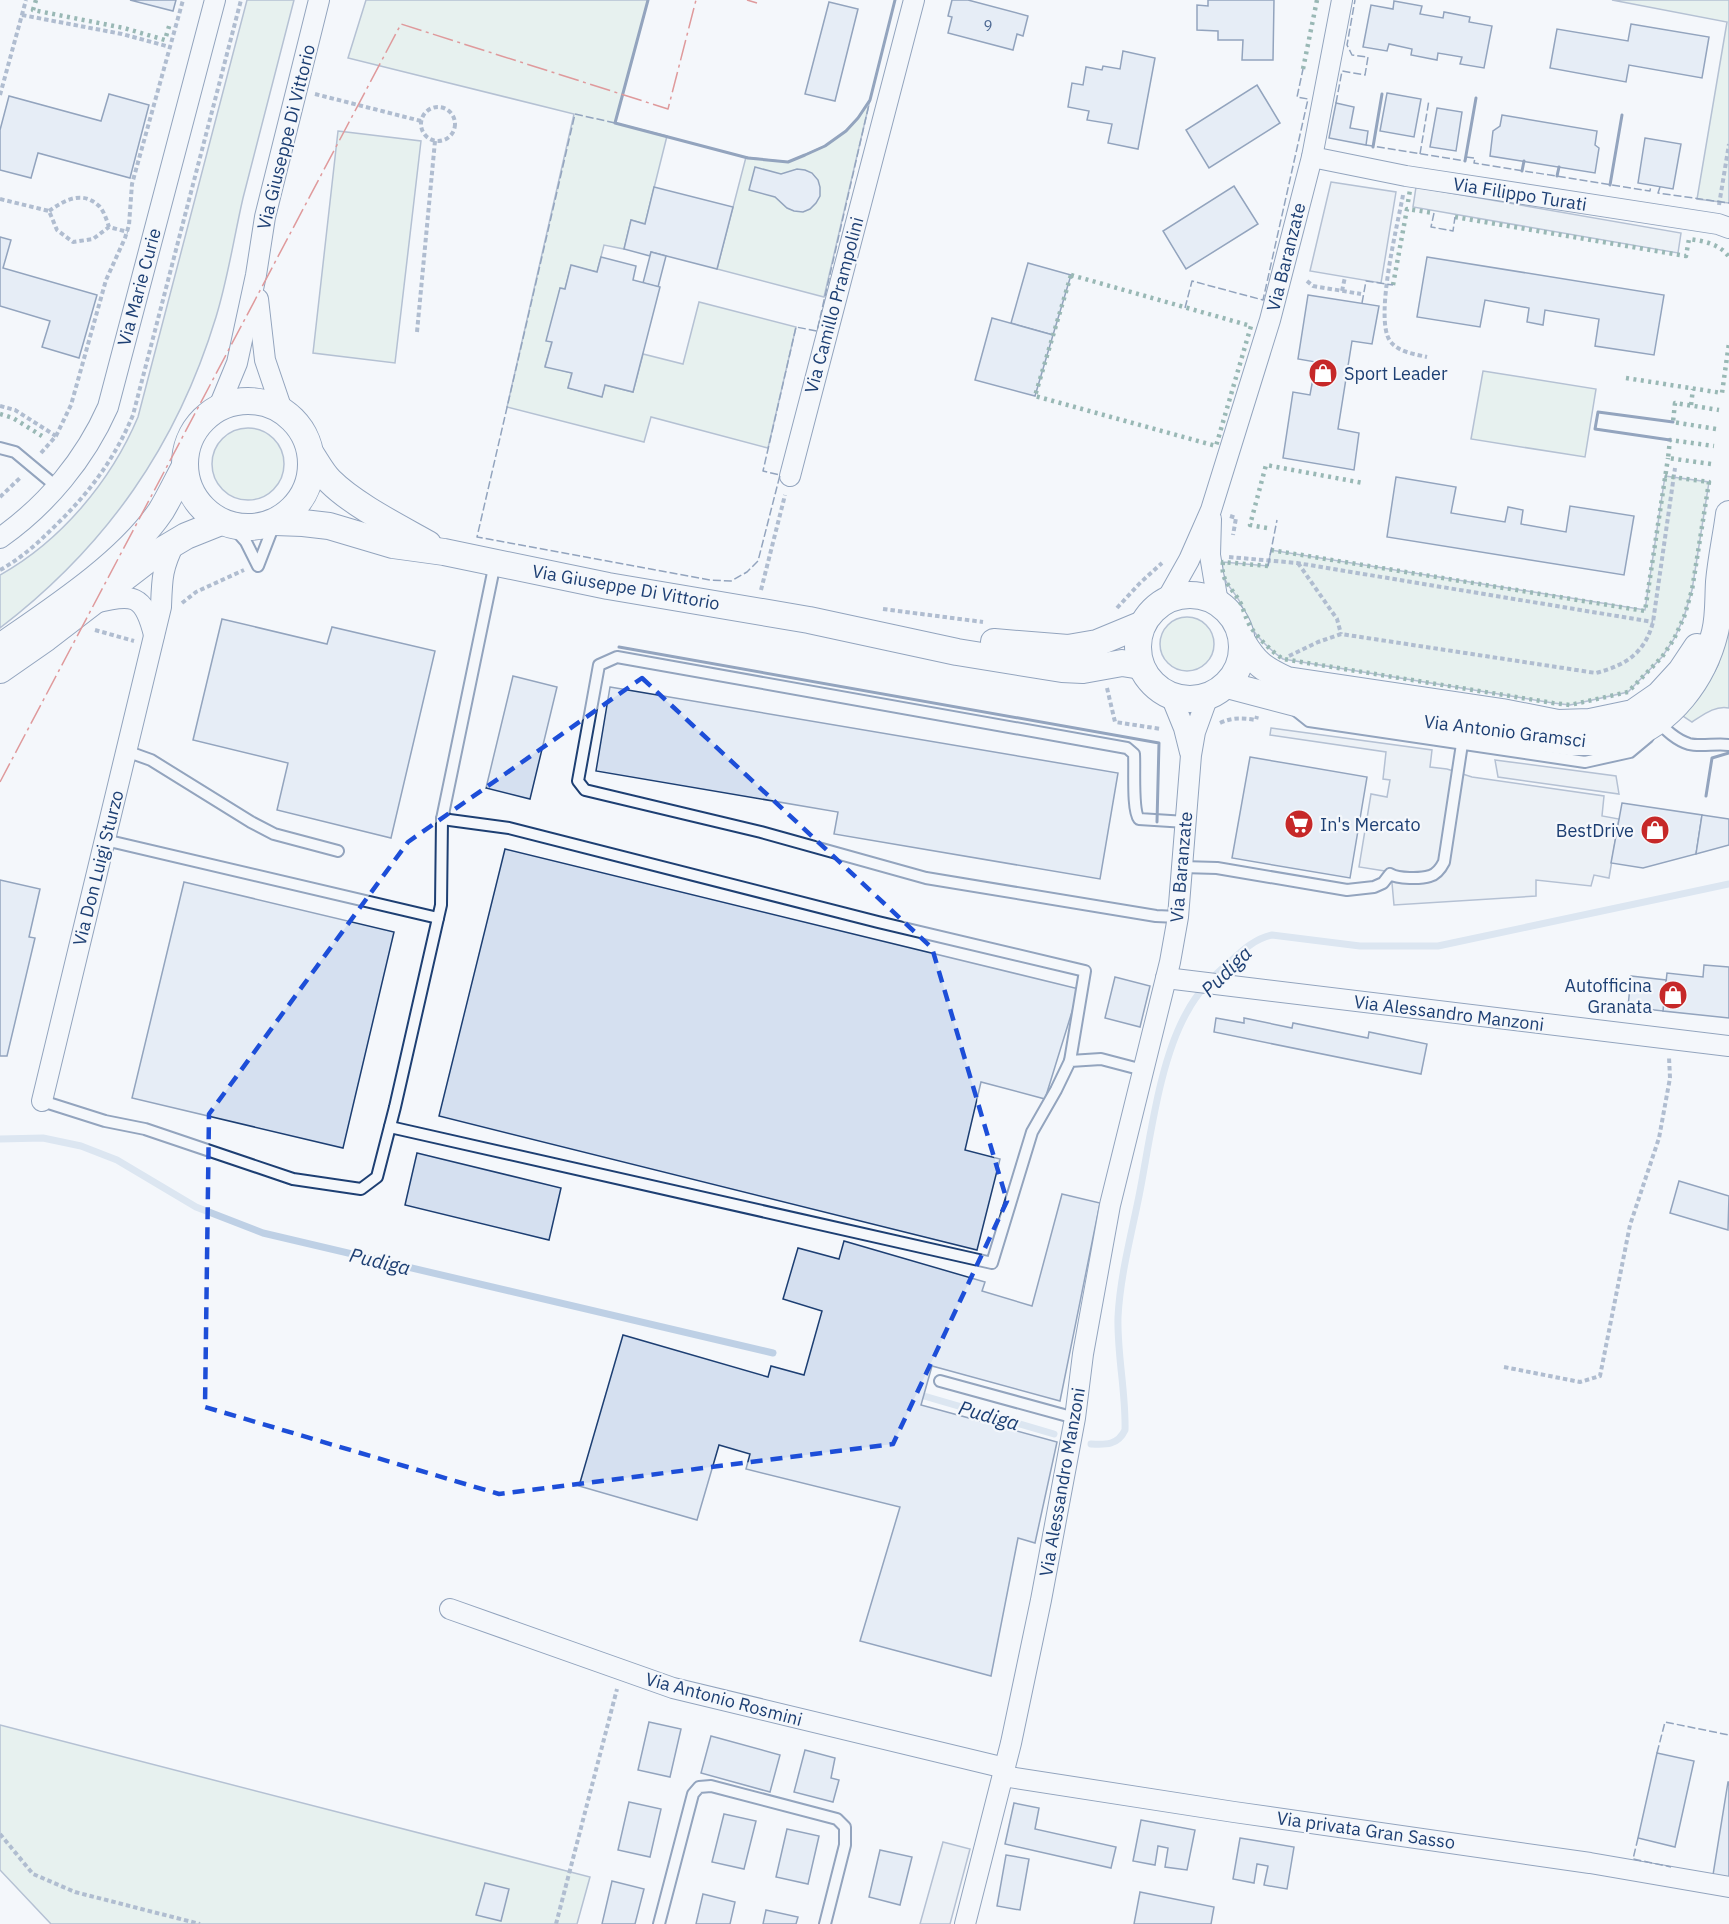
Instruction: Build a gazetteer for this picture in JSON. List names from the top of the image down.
{
  "streets": {
    "street": [
      "Via Giuseppe Di Vittorio",
      "Via Filippo Turati",
      "Via Baranzate",
      "Via Marie Curie",
      "Via Camillo Prampolini",
      "Via Antonio Gramsci",
      "Via Don Luigi Sturzo",
      "Via Alessandro Manzoni",
      "Via Antonio Rosmini",
      "Via privata Gran Sasso"
    ]
  },
  "crossings": [
    ["Via Giuseppe Di Vittorio", "Via Baranzate"],
    ["Via Giuseppe Di Vittorio", "Via Antonio Gramsci"],
    ["Via Filippo Turati", "Via Baranzate"],
    ["Via Baranzate", "Via Antonio Gramsci"],
    ["Via Baranzate", "Via Alessandro Manzoni"],
    ["Via Alessandro Manzoni", "Via Antonio Rosmini"],
    ["Via Alessandro Manzoni", "Via privata Gran Sasso"],
    ["Via Antonio Rosmini", "Via privata Gran Sasso"]
  ],
  "water": ["Pudiga"],
  "places": {
    "shop": ["Sport Leader", "BestDrive", "Autofficina Granata"],
    "supermarket": ["In's Mercato"]
  },
  "house_numbers": ["9"]
}
